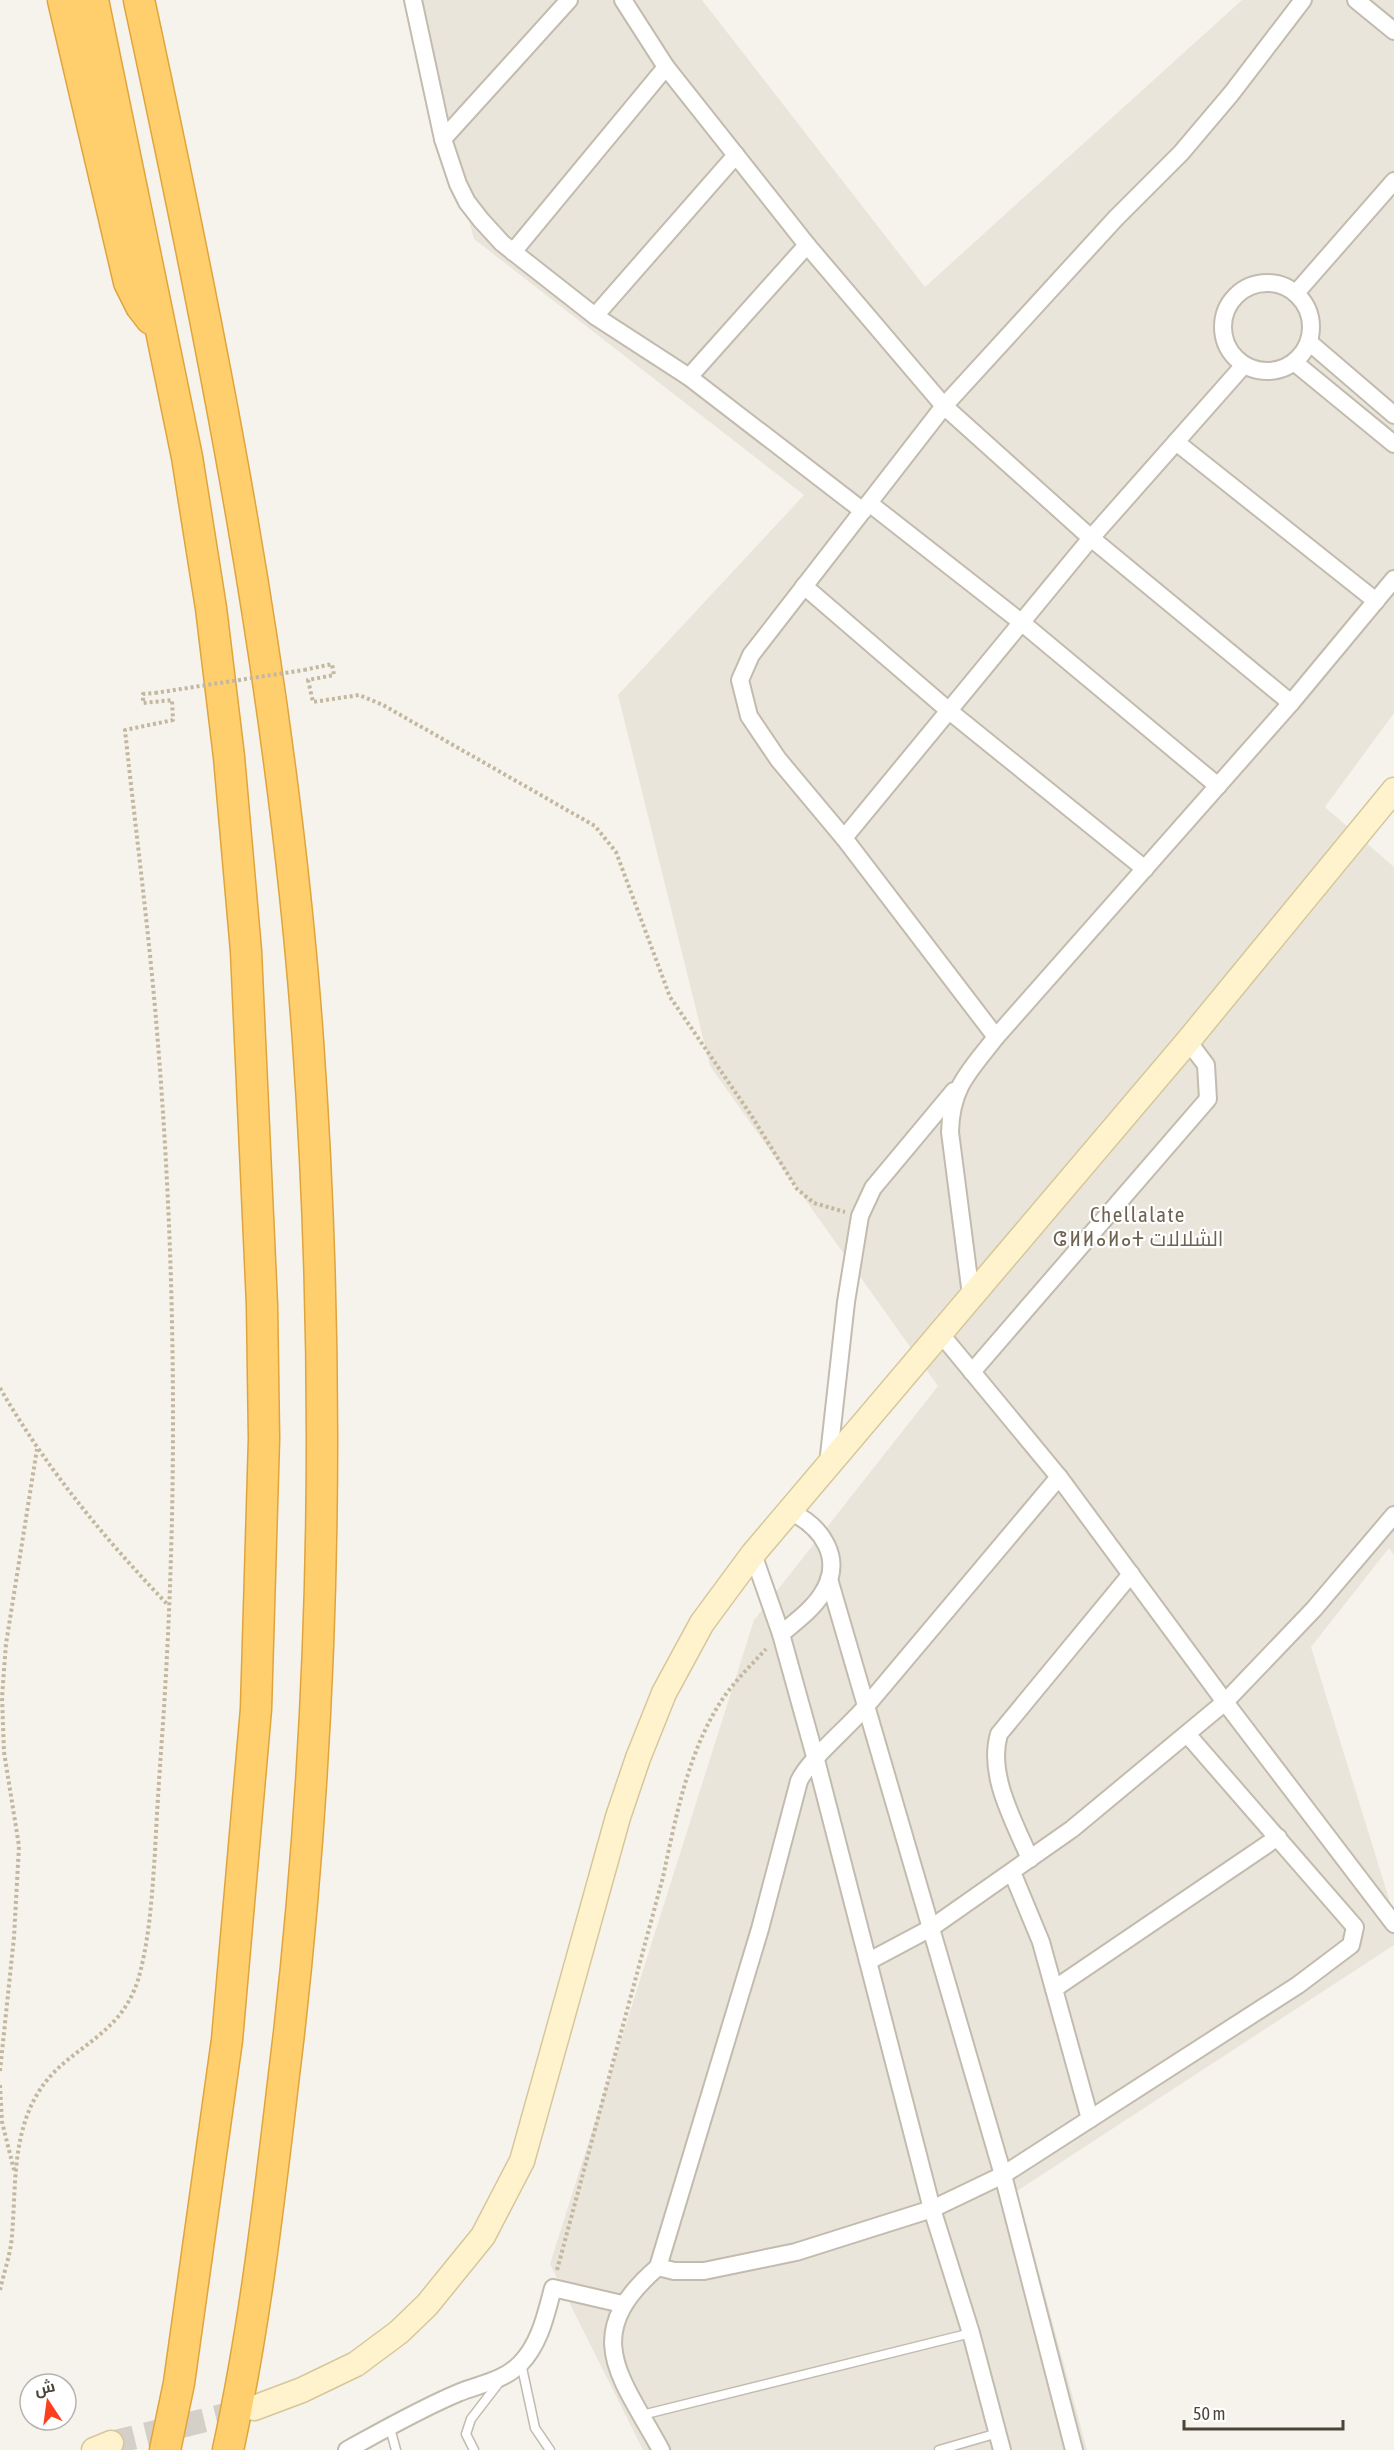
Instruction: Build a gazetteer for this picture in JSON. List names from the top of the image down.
{
  "districts": ["Chellalate ⵛⵍⵍⴰⵍⴰⵜ الشلالات"],
  "scale_bar": "50 m",
  "north": "top"
}
